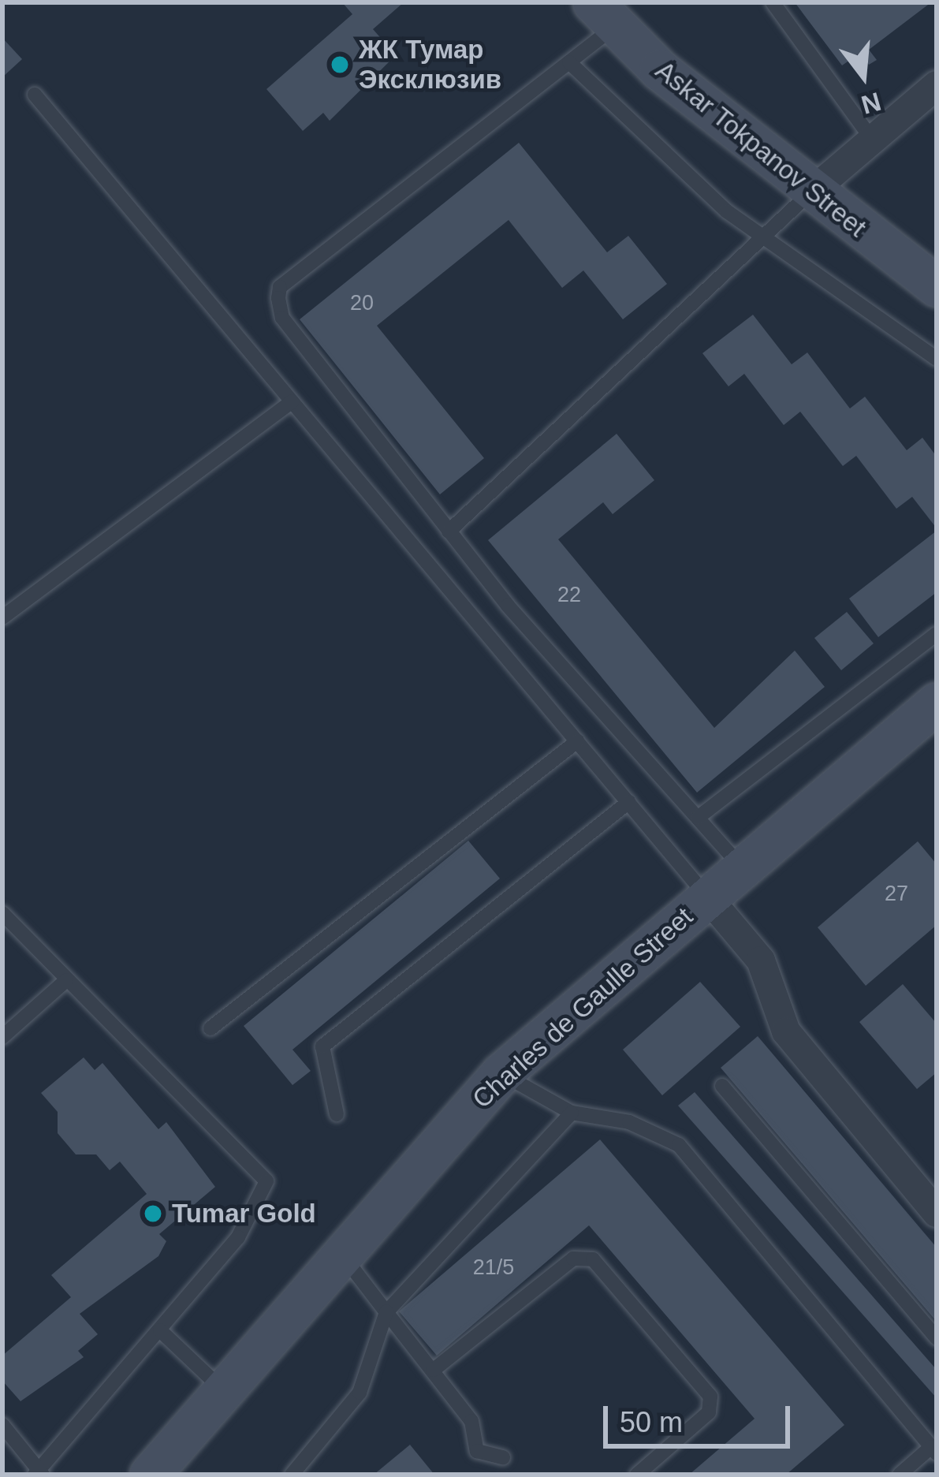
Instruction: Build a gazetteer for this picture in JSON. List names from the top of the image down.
{
  "streets": {
    "street": ["Askar Tokpanov Street", "Charles de Gaulle Street"]
  },
  "places": ["ЖК Тумар Эксклюзив", "Tumar Gold"],
  "house_numbers": [
    "20",
    "22",
    "27",
    "21/5"
  ],
  "scale_bar": "50 m",
  "north": "bottom"
}
